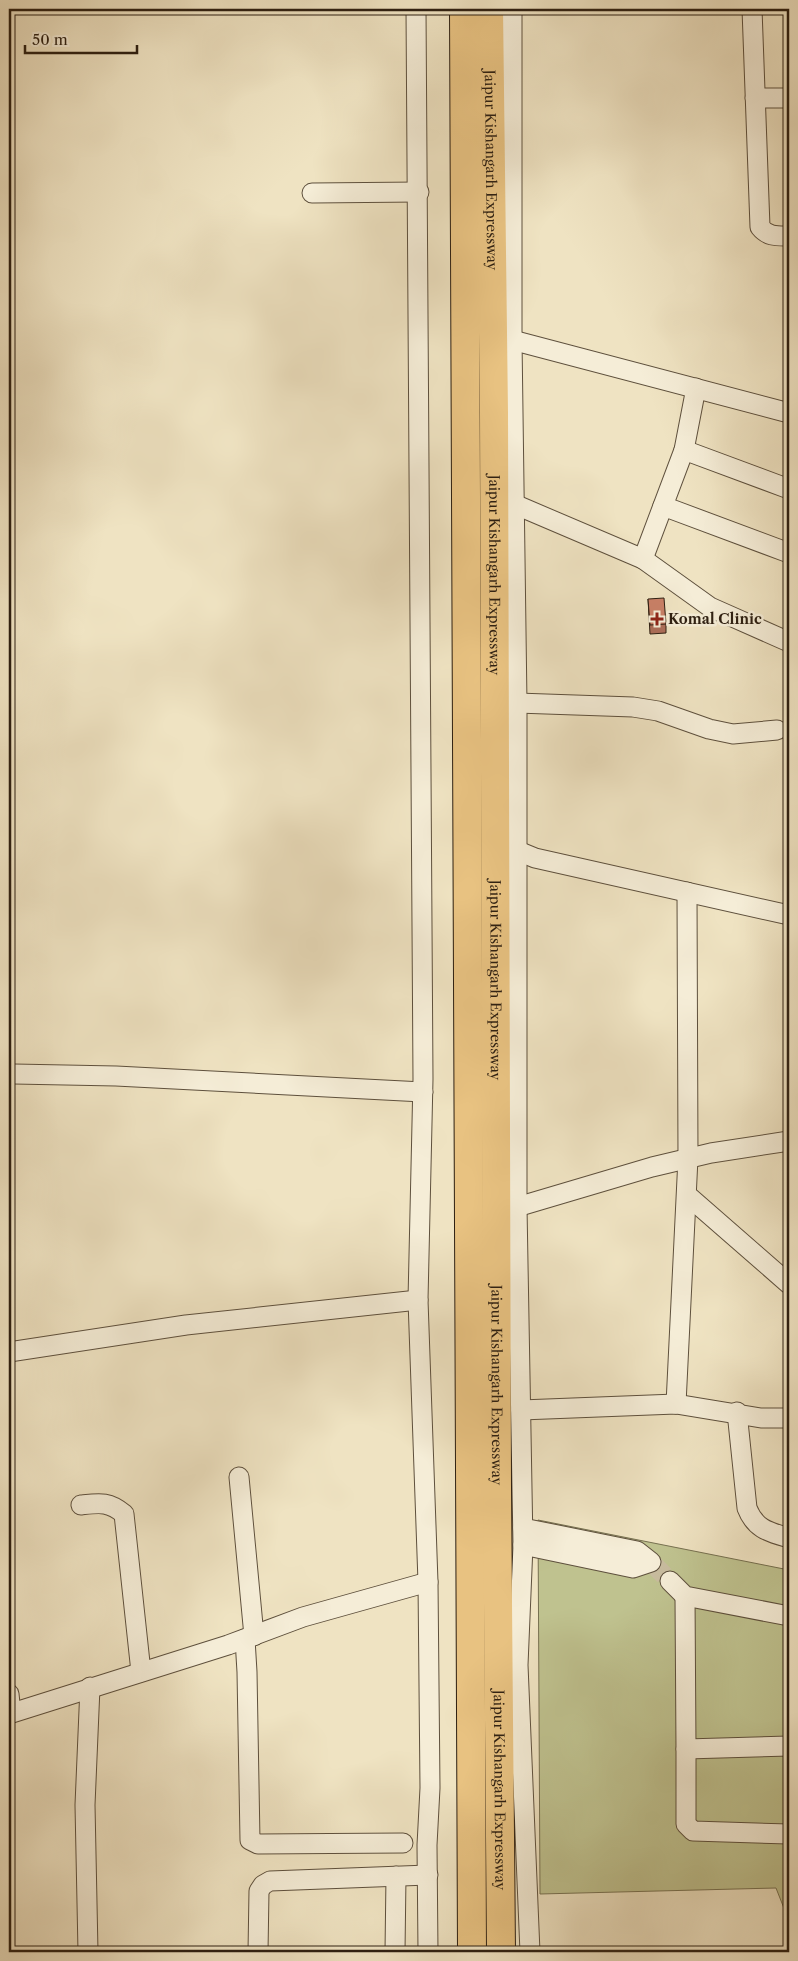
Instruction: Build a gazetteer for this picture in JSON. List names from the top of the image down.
{
  "streets": {
    "highway": ["Jaipur Kishangarh Expressway"]
  },
  "places": {
    "health": ["Komal Clinic"]
  },
  "scale_bar": "50 m"
}
